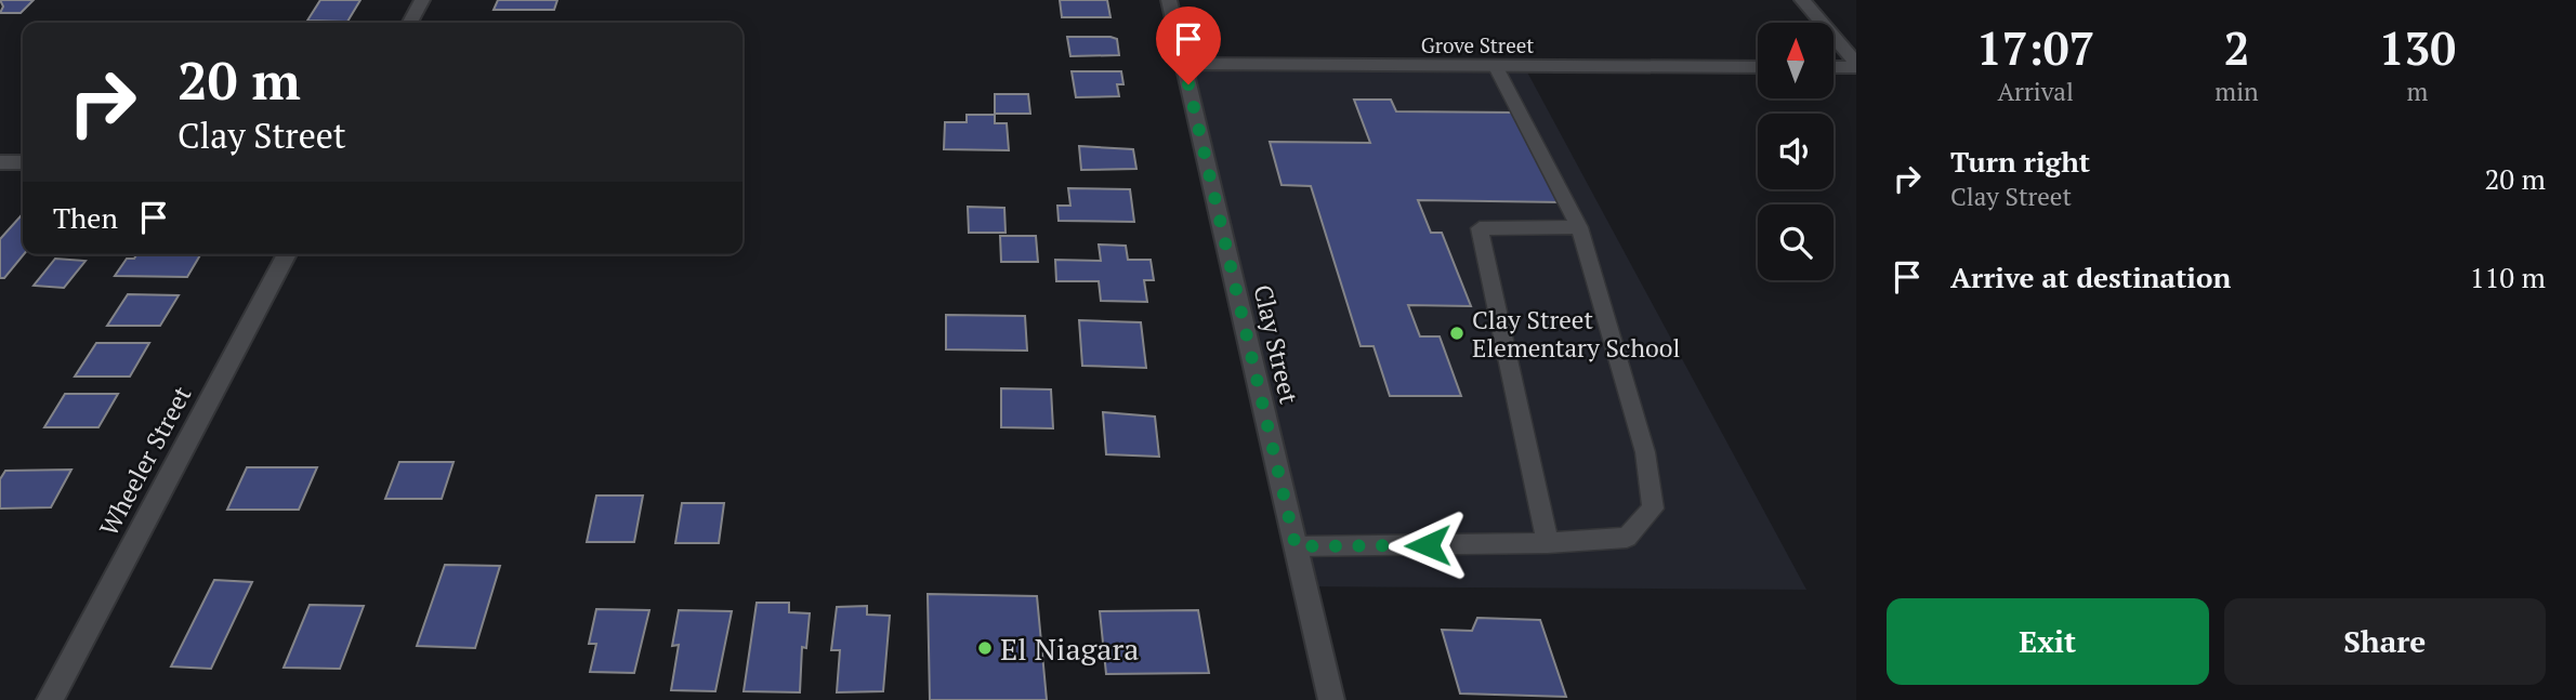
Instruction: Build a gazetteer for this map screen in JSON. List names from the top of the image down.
{
  "streets": {
    "street": ["Grove Street", "Clay Street", "Wheeler Street"]
  },
  "crossings": [
    ["Grove Street", "Clay Street"]
  ],
  "places": ["Clay Street Elementary School", "El Niagara"],
  "north": "top",
  "page": {
    "eta": [
      "17:07",
      "Arrival",
      "2",
      "min",
      "130",
      "m"
    ],
    "turn": ["20 m", "Clay Street"],
    "list": [
      {
        "name": "Turn right",
        "note": "Clay Street",
        "value": "20 m"
      },
      {
        "name": "Arrive at destination",
        "value": "110 m"
      }
    ],
    "then": "Then",
    "buttons": ["Exit", "Share"]
  }
}
